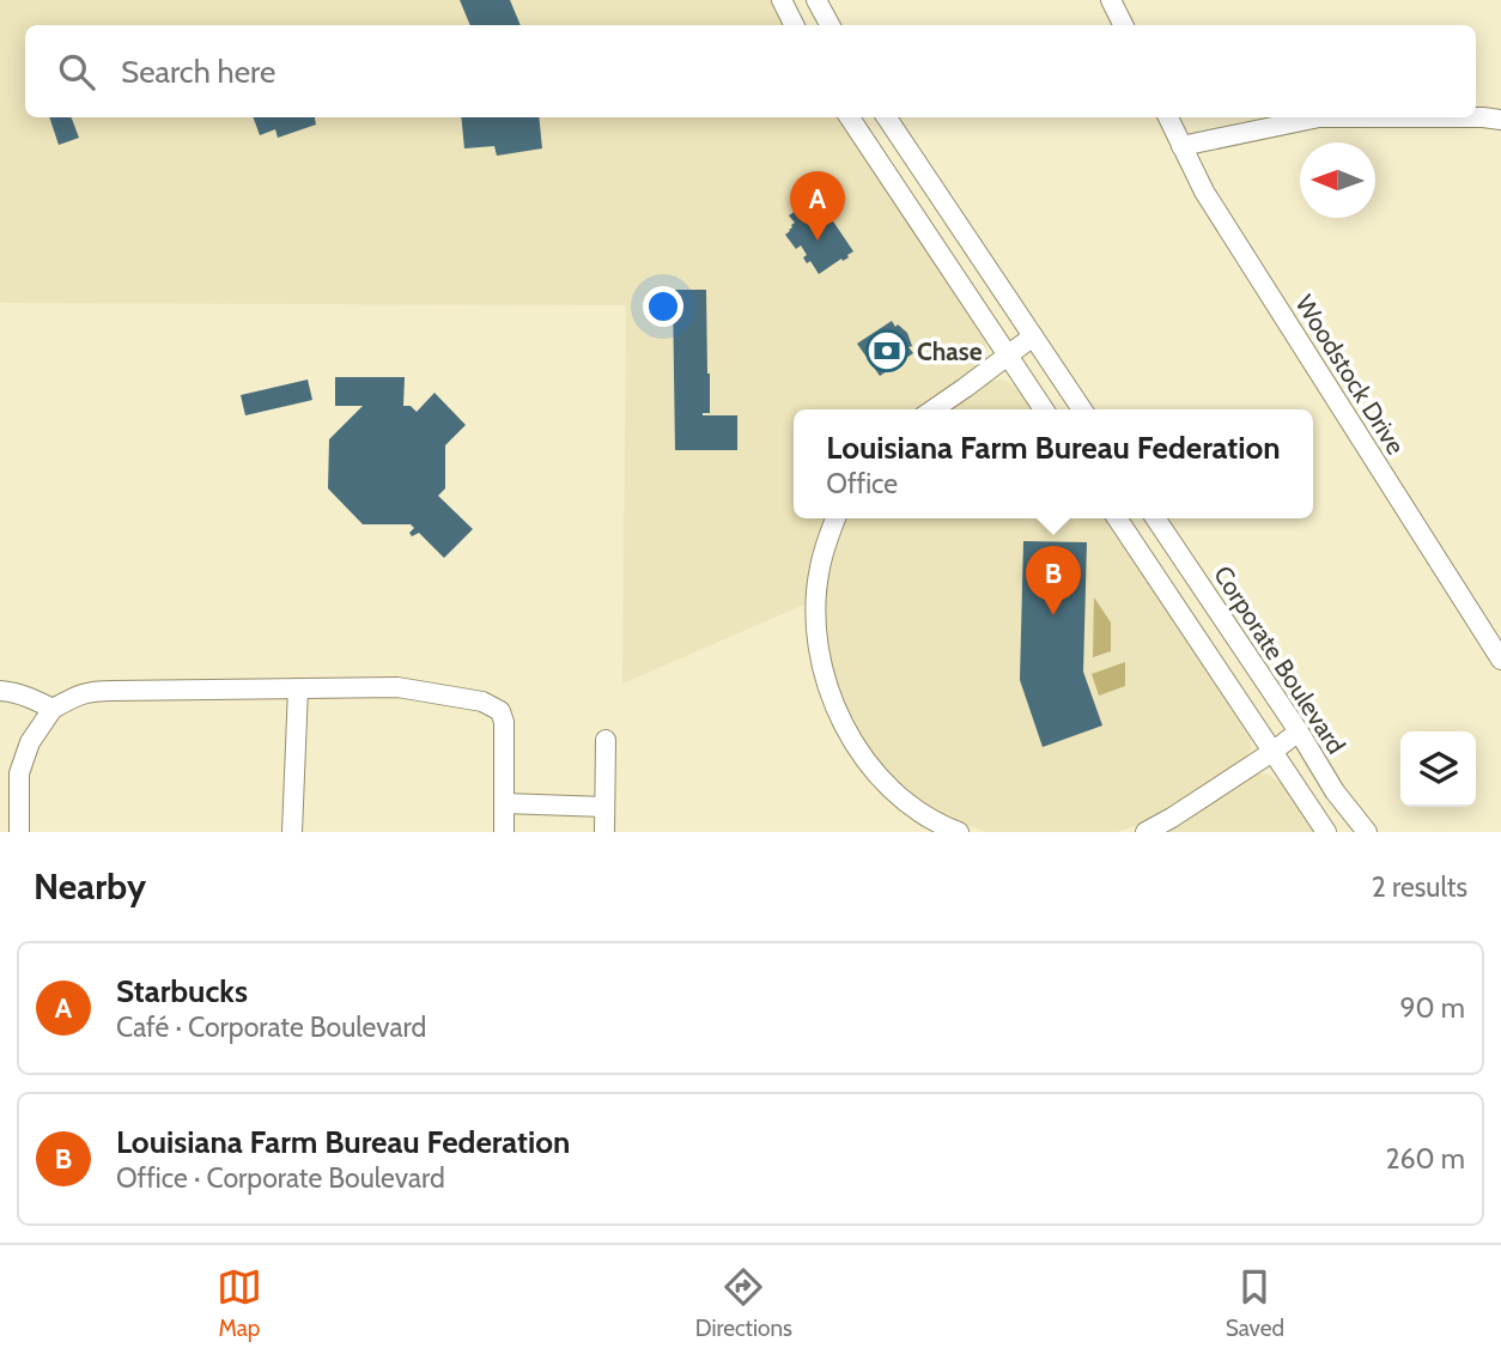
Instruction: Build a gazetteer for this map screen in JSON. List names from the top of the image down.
{
  "streets": {
    "street": ["Woodstock Drive", "Corporate Boulevard"]
  },
  "places": {
    "bank": ["Chase"]
  },
  "north": "left",
  "page": {
    "search": "Search here",
    "pins": ["A", "B"],
    "popup": ["Louisiana Farm Bureau Federation", "Office"],
    "heading": ["Nearby", "2 results"],
    "list": [
      {
        "mark": "A",
        "name": "Starbucks",
        "note": "Café · Corporate Boulevard",
        "value": "90 m"
      },
      {
        "mark": "B",
        "name": "Louisiana Farm Bureau Federation",
        "note": "Office · Corporate Boulevard",
        "value": "260 m"
      }
    ],
    "nav": ["Map", "Directions", "Saved"]
  }
}
